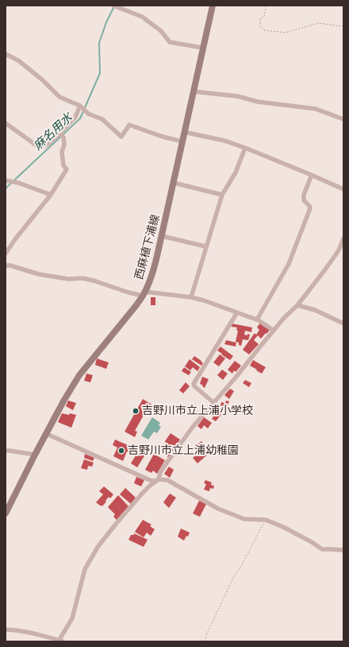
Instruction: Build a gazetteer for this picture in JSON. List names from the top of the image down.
{
  "streets": {
    "main road": ["西麻植下浦線"]
  },
  "water": ["麻名用水"],
  "places": ["吉野川市立上浦小学校", "吉野川市立上浦幼稚園"]
}
